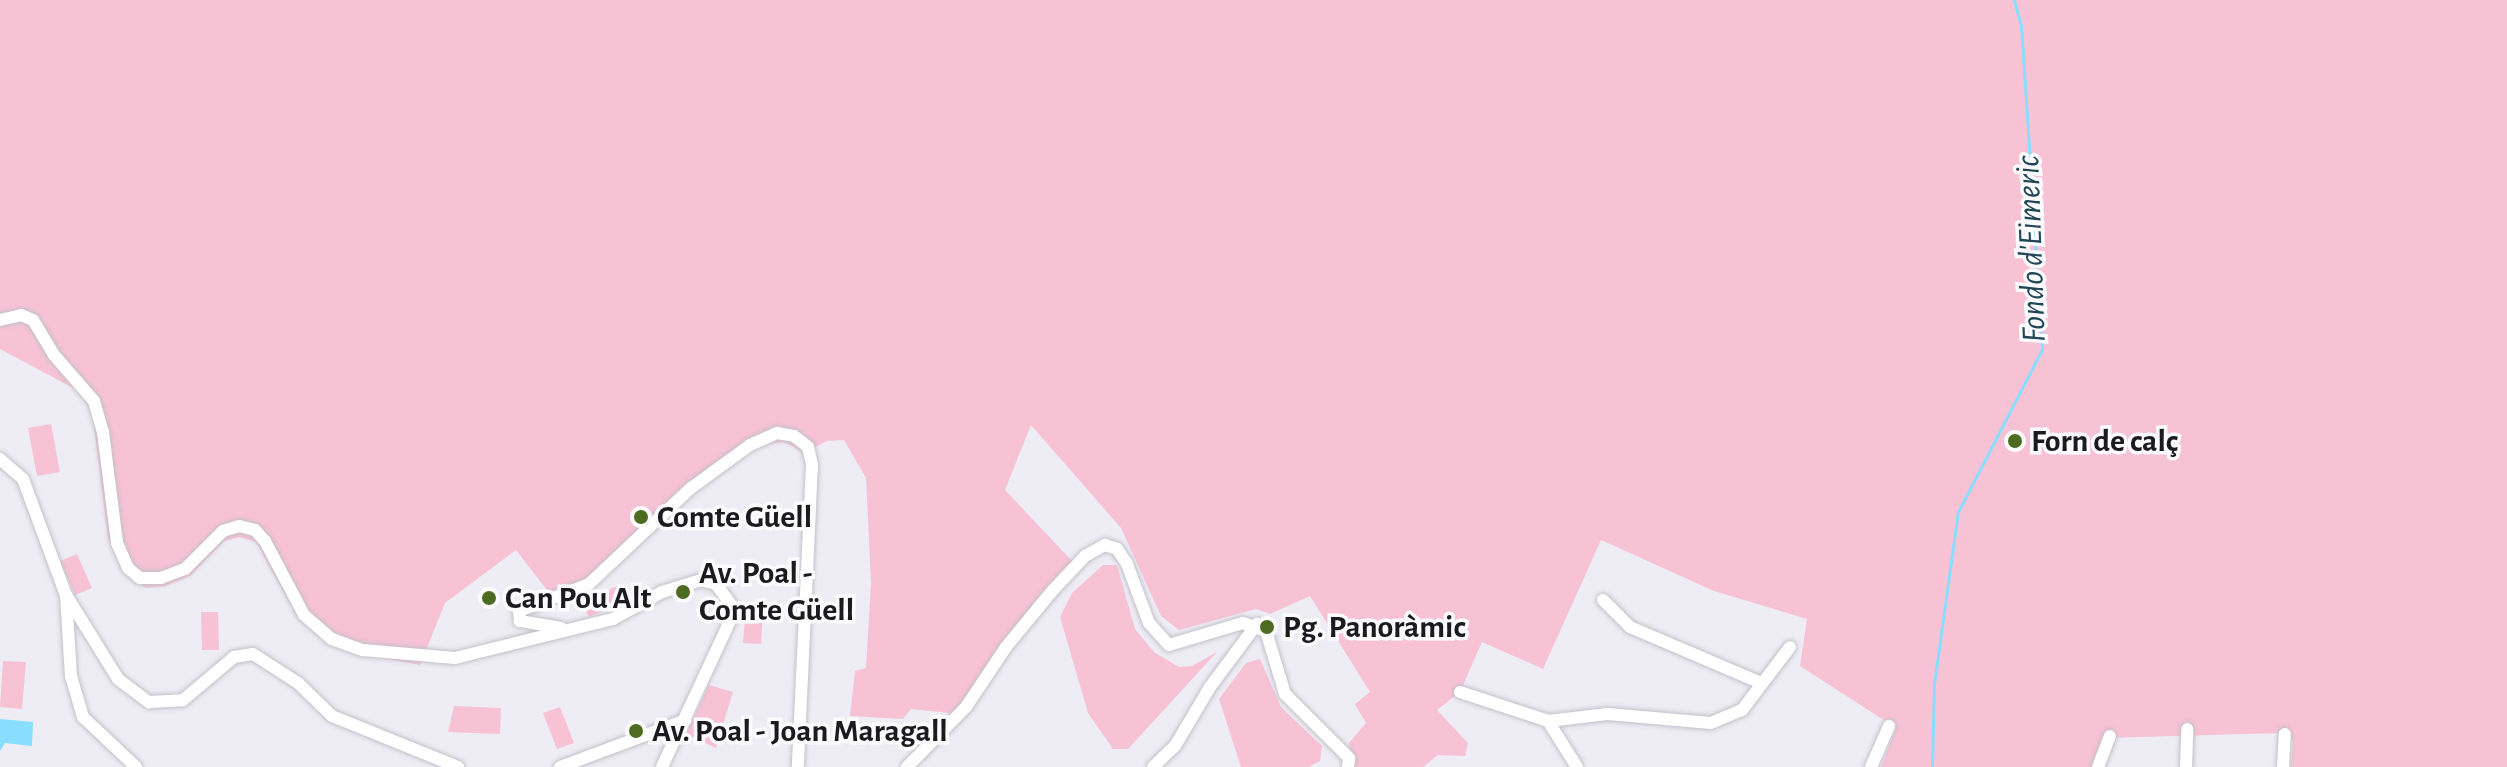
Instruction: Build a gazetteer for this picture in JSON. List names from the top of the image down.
{
  "water": ["Fondo d'Eimeric"],
  "places": [
    "Forn de calç",
    "Comte Güell",
    "Av. Poal - Comte Güell",
    "Can Pou Alt",
    "Pg. Panoràmic",
    "Av. Poal - Joan Maragall"
  ]
}
